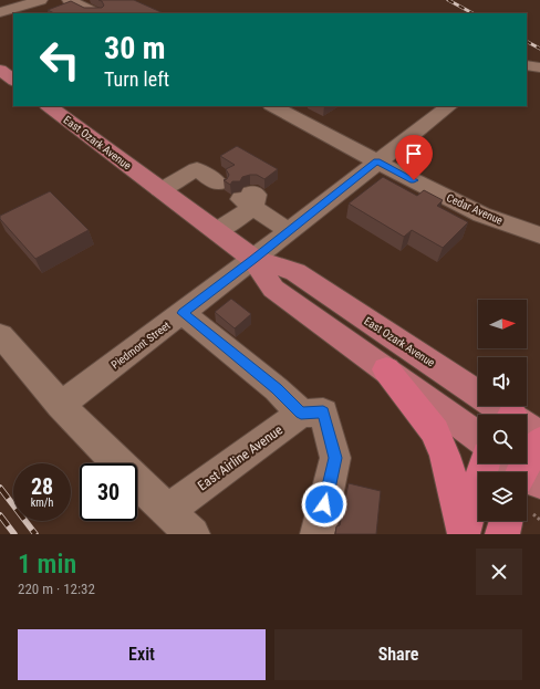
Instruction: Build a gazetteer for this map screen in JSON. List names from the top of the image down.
{
  "streets": {
    "main road": ["East Ozark Avenue"],
    "street": ["Cedar Avenue", "Piedmont Street", "East Airline Avenue"]
  },
  "crossings": [
    ["East Ozark Avenue", "Piedmont Street"],
    ["Cedar Avenue", "Piedmont Street"]
  ],
  "north": "right",
  "page": {
    "turn": ["30 m", "Turn left"],
    "speed": "28 km/h",
    "limit": "30",
    "heading": ["1 min", "220 m · 12:32"],
    "buttons": ["Exit", "Share"]
  }
}
